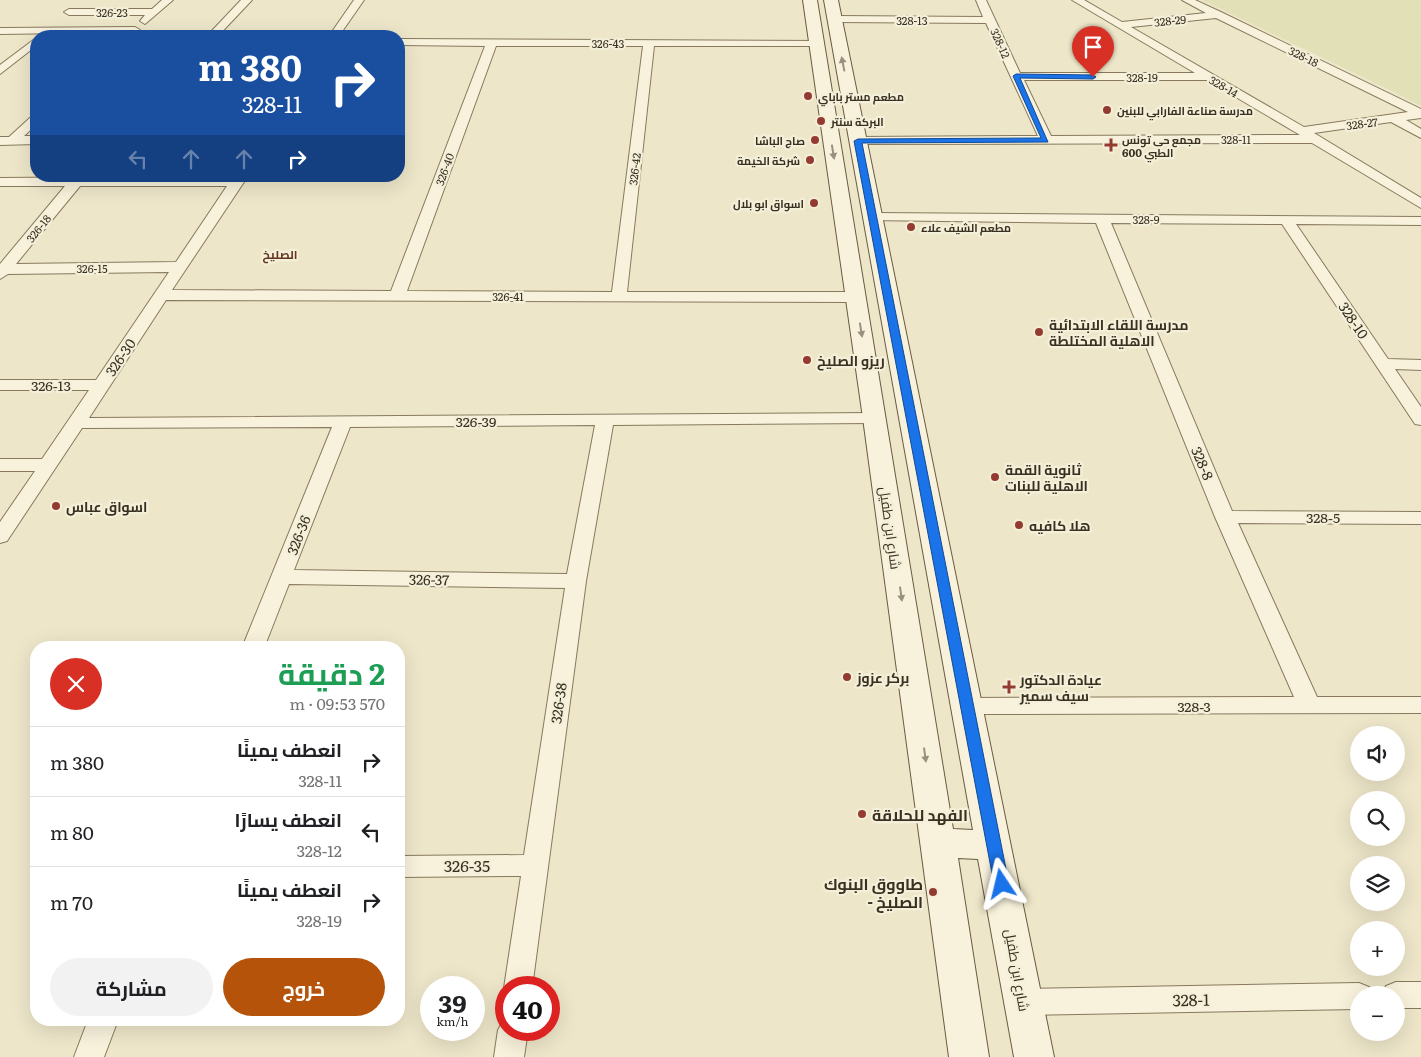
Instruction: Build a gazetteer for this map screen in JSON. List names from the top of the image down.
{
  "streets": {
    "street": [
      "326-23",
      "328-13",
      "328-29",
      "326-43",
      "328-12",
      "328-18",
      "328-19",
      "328-14",
      "328-27",
      "328-11",
      "326-40",
      "326-42",
      "328-9",
      "326-18",
      "326-15",
      "326-41",
      "328-10",
      "326-30",
      "326-13",
      "326-39",
      "328-8",
      "328-5",
      "شارع ابن طفيل",
      "326-36",
      "326-37",
      "326-38",
      "328-3",
      "326-35",
      "328-1"
    ]
  },
  "crossings": [
    ["328-13", "328-12"],
    ["328-13", "شارع ابن طفيل"],
    ["328-29", "328-18"],
    ["328-29", "328-14"],
    ["326-43", "326-40"],
    ["326-43", "326-42"],
    ["326-43", "شارع ابن طفيل"],
    ["328-12", "328-19"],
    ["328-12", "328-11"],
    ["328-18", "328-27"],
    ["328-19", "328-14"],
    ["328-14", "328-27"],
    ["328-14", "328-11"],
    ["328-11", "شارع ابن طفيل"],
    ["326-40", "326-41"],
    ["326-42", "326-41"],
    ["328-9", "328-10"],
    ["328-9", "328-8"],
    ["328-9", "شارع ابن طفيل"],
    ["326-18", "326-15"],
    ["326-15", "326-30"],
    ["326-41", "326-30"],
    ["326-41", "شارع ابن طفيل"],
    ["326-30", "326-13"],
    ["326-30", "326-39"],
    ["326-39", "شارع ابن طفيل"],
    ["326-39", "326-36"],
    ["326-39", "326-38"],
    ["328-8", "328-5"],
    ["328-8", "328-3"],
    ["شارع ابن طفيل", "328-3"],
    ["شارع ابن طفيل", "328-1"],
    ["326-36", "326-37"],
    ["326-37", "326-38"],
    ["326-38", "326-35"]
  ],
  "districts": ["الصليخ"],
  "places": {
    "other": [
      "مطعم مستر باباي",
      "مدرسة صناعة الفارابي للبنين",
      "البركة سنتر",
      "صاج الباشا",
      "شركة الخيمة",
      "اسواق ابو بلال",
      "مطعم الشيف علاء",
      "مدرسة اللقاء الابتدائية الاهلية المختلطة",
      "ريزو الصليخ",
      "ثانوية القمة الاهلية للبنات",
      "اسواق عباس",
      "هلا كافيه",
      "بركر عزوز",
      "الفهد للحلاقة",
      "طاووق البنوك - الصليخ"
    ],
    "health": ["مجمع حي تونس الطبي 600", "عيادة الدكتور سيف سمير"]
  },
  "page": {
    "turn": ["380 m", "328-11"],
    "heading": ["2 دقيقة", "570 m · 09:53"],
    "map_buttons": ["+", "−"],
    "list": [
      {
        "name": "انعطف يمينًا",
        "note": "328-11",
        "value": "380 m"
      },
      {
        "name": "انعطف يسارًا",
        "note": "328-12",
        "value": "80 m"
      },
      {
        "name": "انعطف يمينًا",
        "note": "328-19",
        "value": "70 m"
      }
    ],
    "buttons": ["خروج", "مشاركة"],
    "speed": "39 km/h",
    "limit": "40"
  }
}
